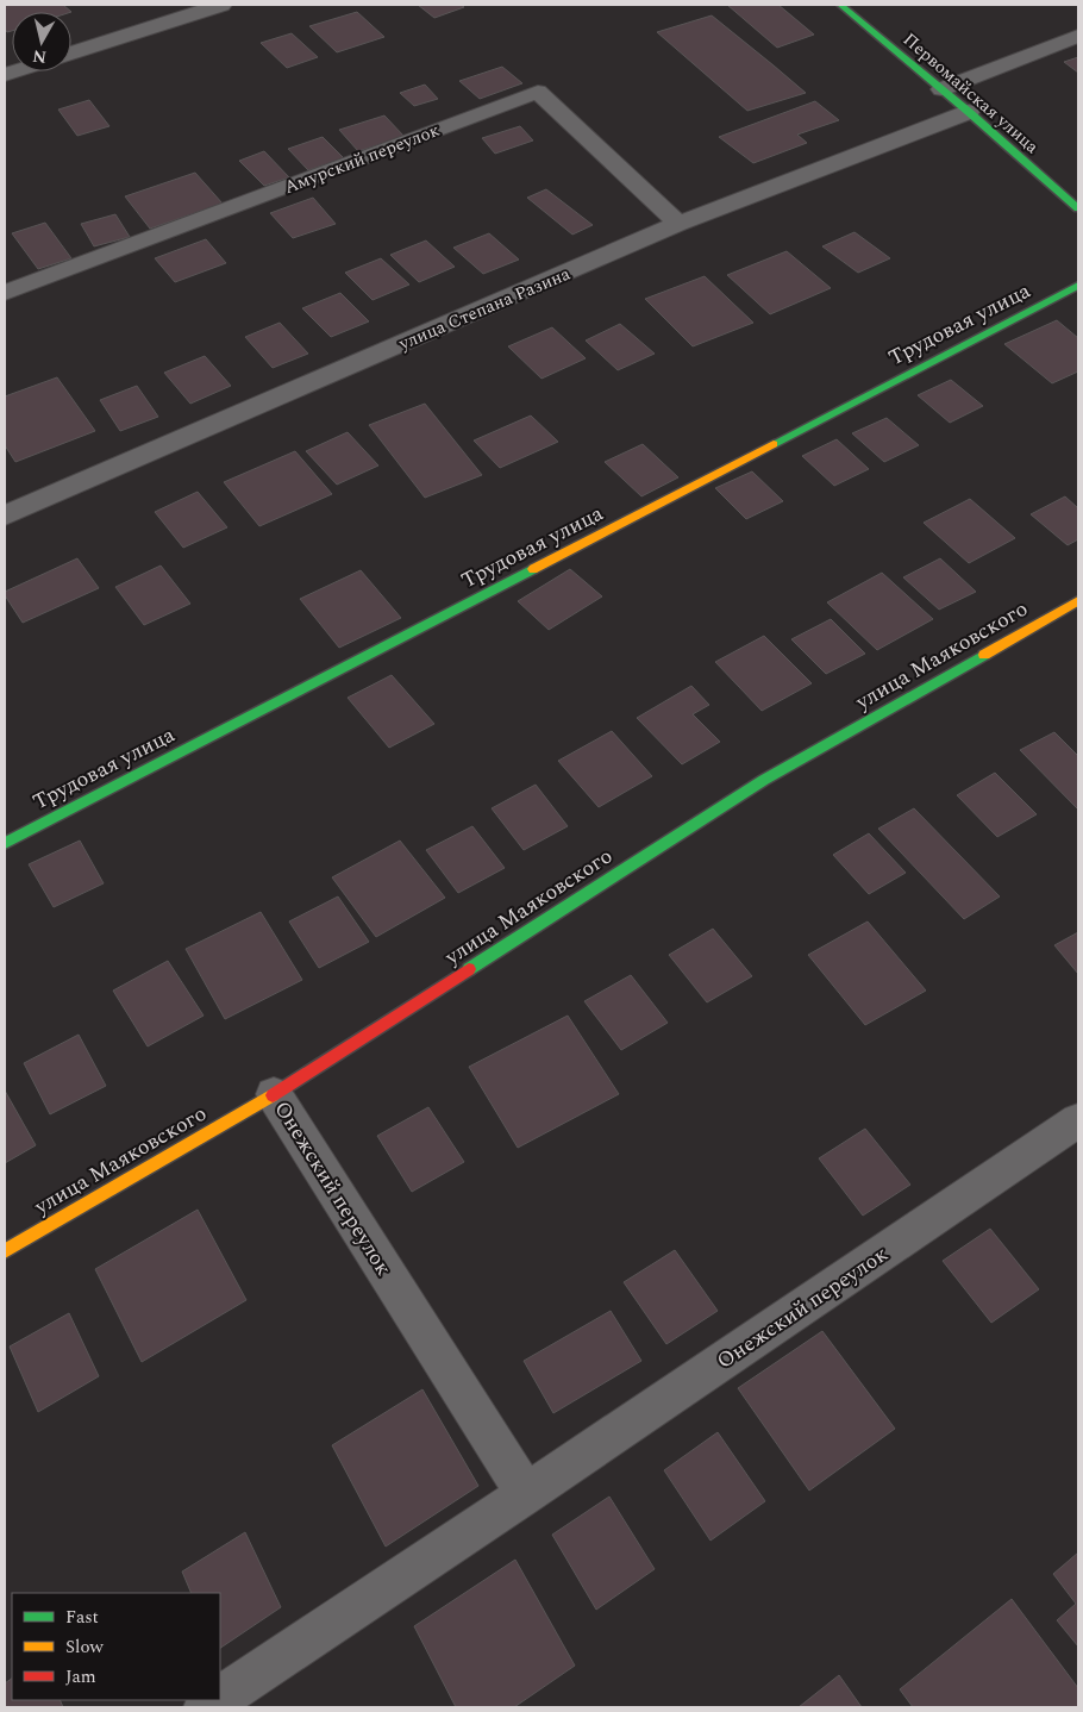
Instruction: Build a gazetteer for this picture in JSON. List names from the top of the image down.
{
  "streets": {
    "street": [
      "Первомайская улица",
      "Амурский переулок",
      "улица Степана Разина",
      "Трудовая улица",
      "улица Маяковского",
      "Онежский переулок"
    ]
  },
  "crossings": [
    ["Первомайская улица", "улица Степана Разина"],
    ["Амурский переулок", "улица Степана Разина"],
    ["улица Маяковского", "Онежский переулок"]
  ],
  "legend": ["Fast", "Slow", "Jam"],
  "north": "bottom"
}
